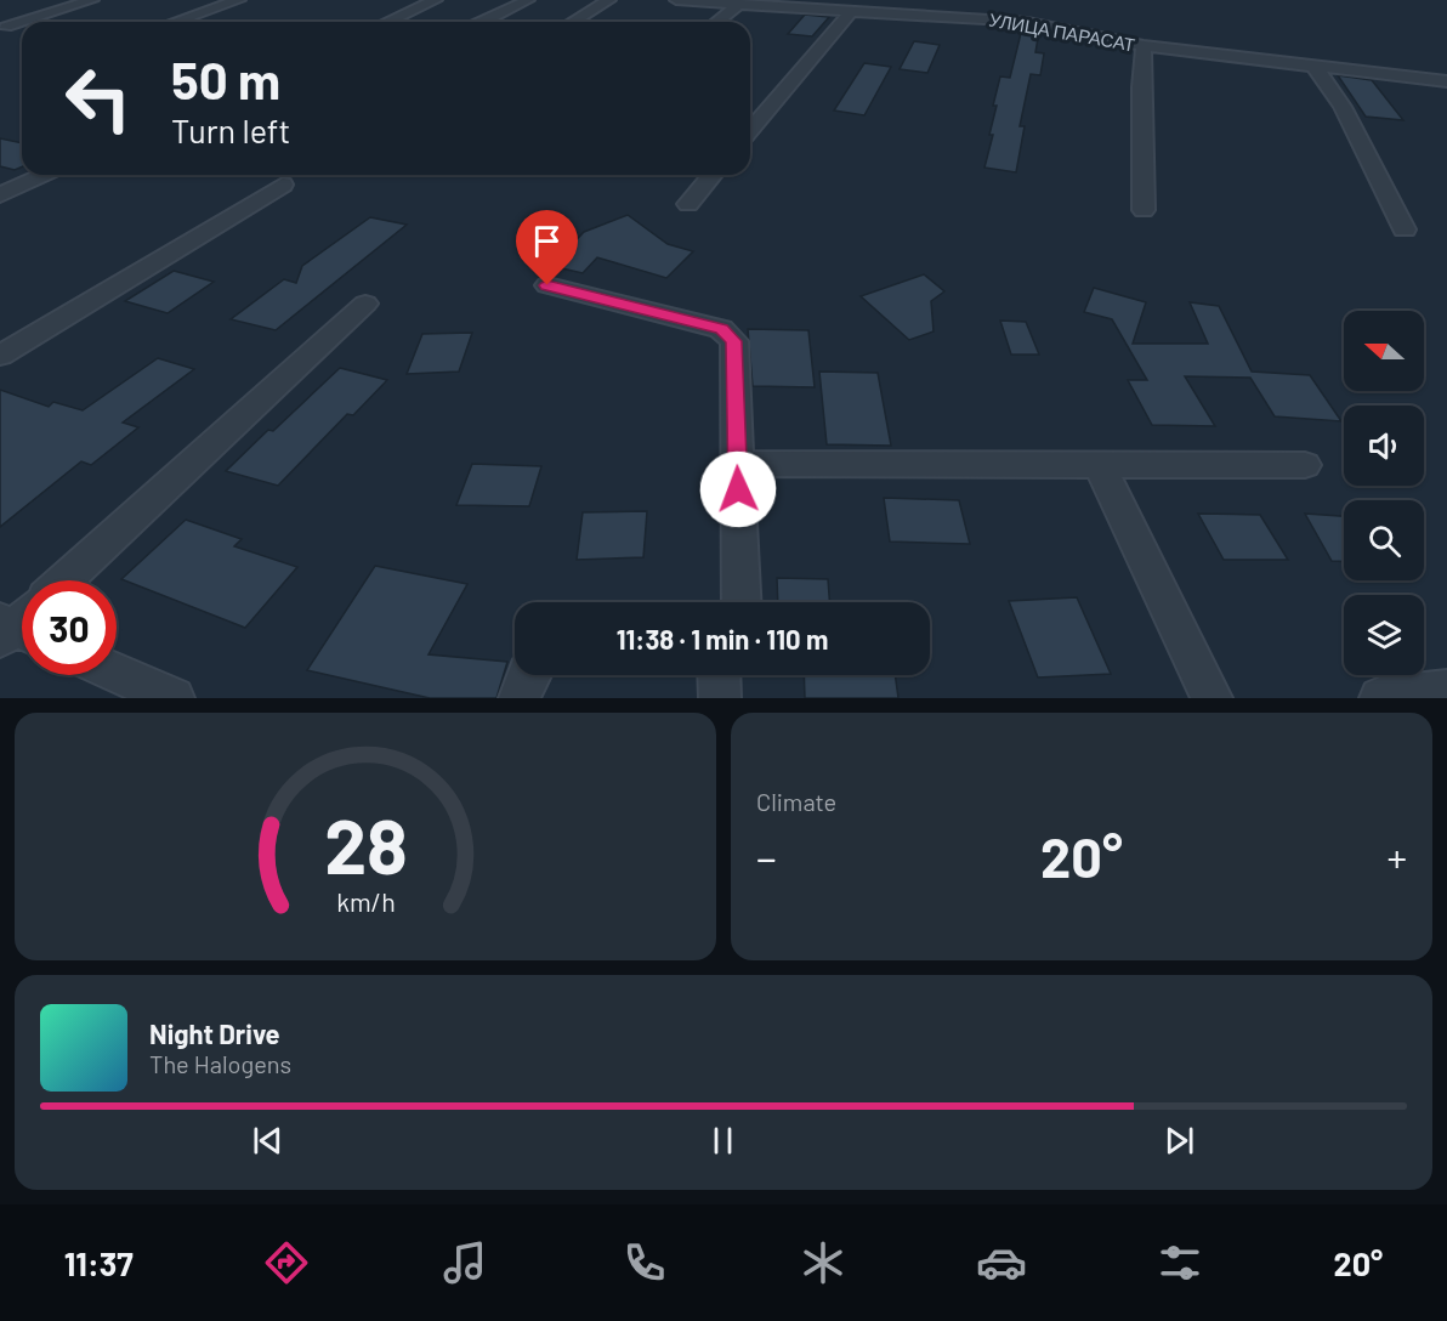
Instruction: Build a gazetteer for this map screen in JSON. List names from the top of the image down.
{
  "streets": {
    "street": ["УЛИЦА ПАРАСАТ"]
  },
  "north": "left",
  "page": {
    "turn": ["50 m", "Turn left"],
    "limit": "30",
    "trip": "11:38 · 1 min · 110 m",
    "tile": "Climate",
    "heat": ["−", "20°", "+"],
    "song": ["Night Drive", "The Halogens"],
    "tabs": ["11:37", "20°"],
    "gauge": ["28", "km/h"]
  }
}
